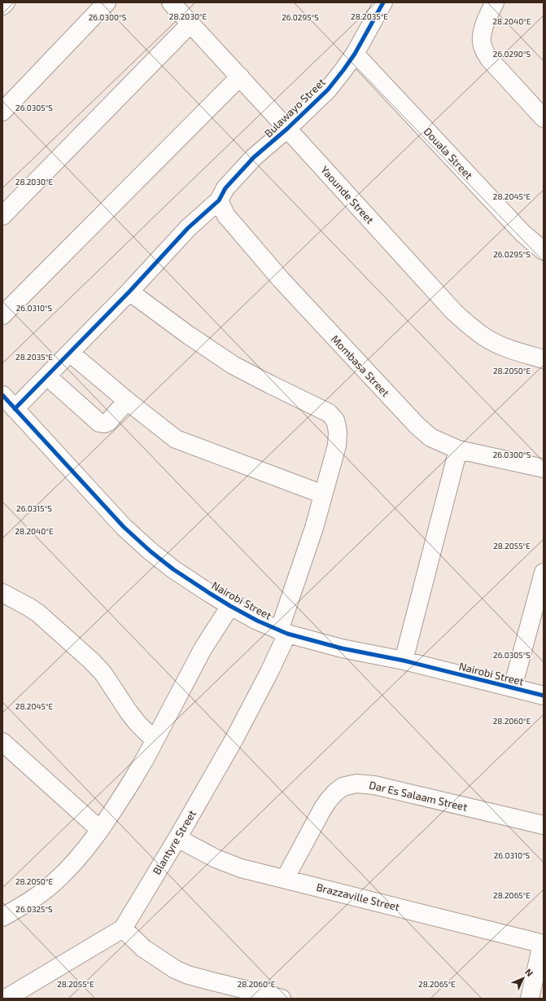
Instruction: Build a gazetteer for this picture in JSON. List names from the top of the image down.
{
  "streets": {
    "street": [
      "Bulawayo Street",
      "Douala Street",
      "Yaounde Street",
      "Mombasa Street",
      "Nairobi Street",
      "Dar Es Salaam Street",
      "Blantyre Street",
      "Brazzaville Street"
    ]
  },
  "crossings": [
    ["Bulawayo Street", "Douala Street"],
    ["Bulawayo Street", "Yaounde Street"],
    ["Bulawayo Street", "Mombasa Street"],
    ["Nairobi Street", "Blantyre Street"],
    ["Dar Es Salaam Street", "Brazzaville Street"],
    ["Blantyre Street", "Brazzaville Street"]
  ],
  "north": "top right",
  "coordinates": [
    "28.2030°E",
    "28.2035°E",
    "26.0300°S",
    "26.0295°S",
    "28.2040°E",
    "26.0290°S",
    "26.0305°S",
    "28.2045°E",
    "26.0310°S",
    "28.2050°E",
    "26.0315°S",
    "28.2055°E",
    "28.2060°E",
    "28.2065°E",
    "26.0325°S"
  ]
}
